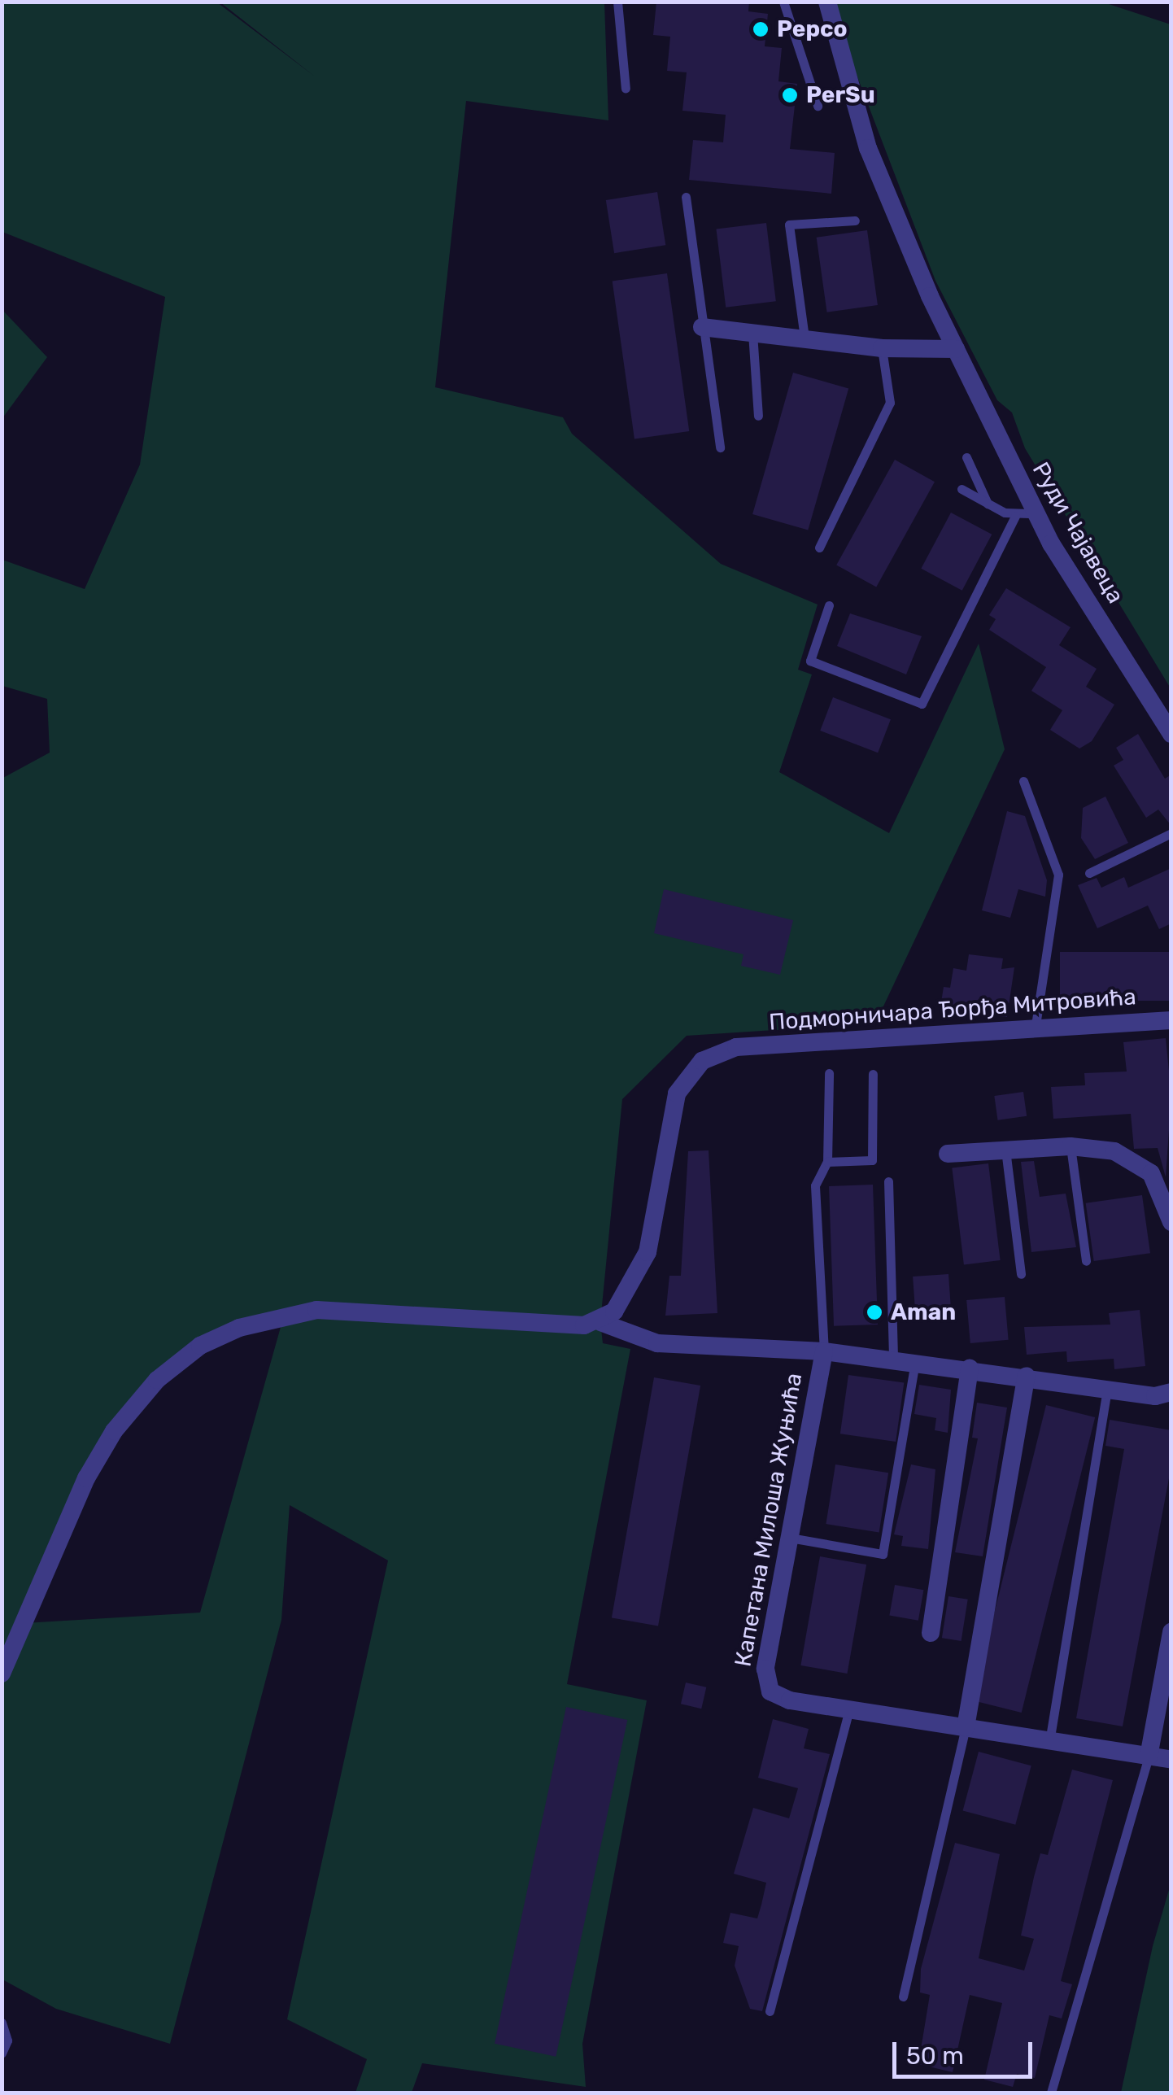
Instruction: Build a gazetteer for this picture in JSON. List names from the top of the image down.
{
  "streets": {
    "street": ["Руди Чајавеца", "Подморничара Ђорђа Митровића", "Капетана Милоша Жуњића"]
  },
  "crossings": [
    ["Подморничара Ђорђа Митровића", "Капетана Милоша Жуњића"]
  ],
  "places": ["Pepco", "PerSu", "Aman"],
  "scale_bar": "50 m"
}
